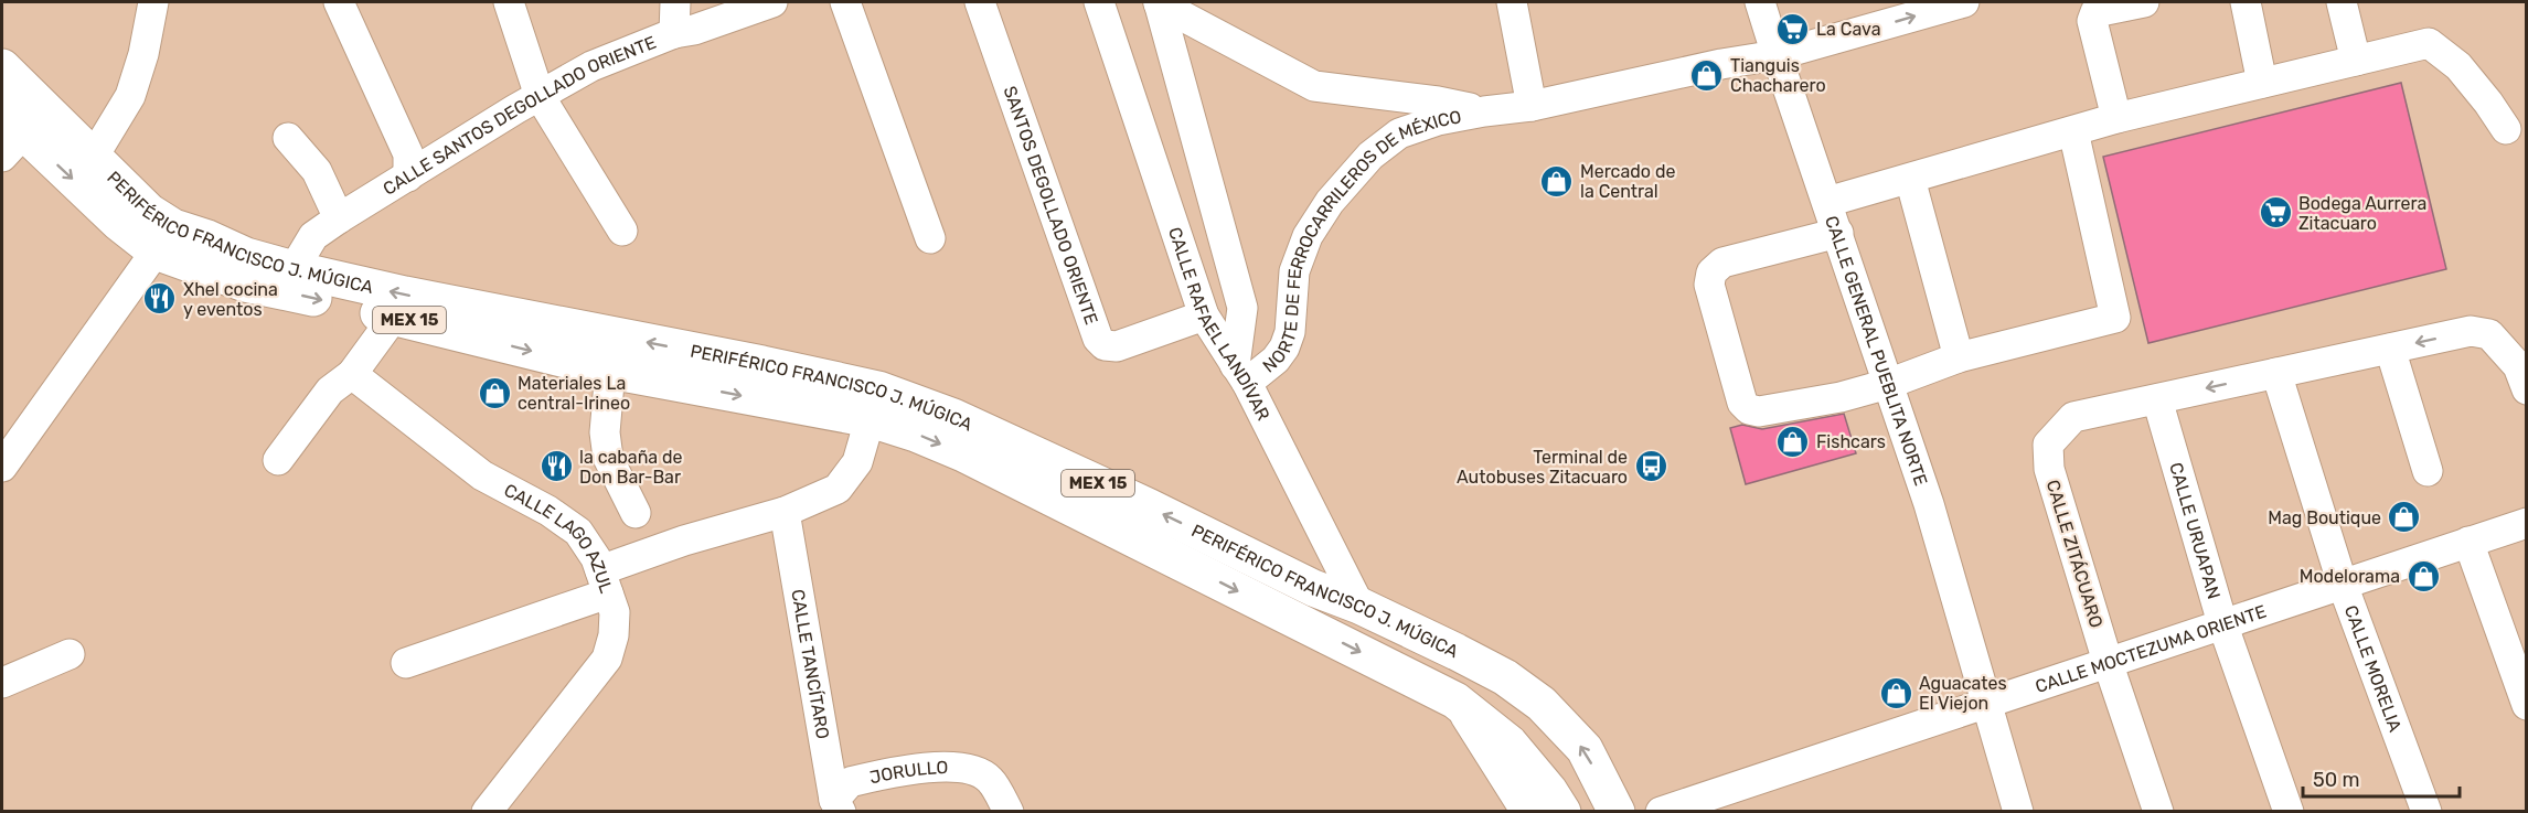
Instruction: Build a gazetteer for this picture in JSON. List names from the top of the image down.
{
  "streets": {
    "main road": ["PERIFÉRICO FRANCISCO J. MÚGICA", "MEX 15"],
    "street": [
      "CALLE SANTOS DEGOLLADO ORIENTE",
      "SANTOS DEGOLLADO ORIENTE",
      "NORTE DE FERROCARRILEROS DE MÉXICO",
      "CALLE RAFAEL LANDÍVAR",
      "CALLE GENERAL PUEBLITA NORTE",
      "CALLE URUAPAN",
      "CALLE LAGO AZUL",
      "CALLE ZITÁCUARO",
      "CALLE MOCTEZUMA ORIENTE",
      "CALLE TANCÍTARO",
      "CALLE MORELIA",
      "JORULLO"
    ]
  },
  "crossings": [
    ["CALLE SANTOS DEGOLLADO ORIENTE", "PERIFÉRICO FRANCISCO J. MÚGICA"],
    ["SANTOS DEGOLLADO ORIENTE", "CALLE RAFAEL LANDÍVAR"],
    ["PERIFÉRICO FRANCISCO J. MÚGICA", "CALLE RAFAEL LANDÍVAR"],
    ["NORTE DE FERROCARRILEROS DE MÉXICO", "CALLE RAFAEL LANDÍVAR"],
    ["NORTE DE FERROCARRILEROS DE MÉXICO", "CALLE GENERAL PUEBLITA NORTE"],
    ["CALLE GENERAL PUEBLITA NORTE", "CALLE MOCTEZUMA ORIENTE"],
    ["CALLE URUAPAN", "CALLE ZITÁCUARO"],
    ["CALLE URUAPAN", "CALLE MOCTEZUMA ORIENTE"],
    ["CALLE ZITÁCUARO", "CALLE MOCTEZUMA ORIENTE"],
    ["CALLE MOCTEZUMA ORIENTE", "CALLE MORELIA"],
    ["CALLE TANCÍTARO", "JORULLO"]
  ],
  "places": {
    "supermarket": ["La Cava", "Bodega Aurrera Zitacuaro"],
    "shop": [
      "Tianguis Chacharero",
      "Mercado de la Central",
      "Materiales La central-Irineo",
      "Fishcars",
      "Mag Boutique",
      "Modelorama",
      "Aguacates El Viejon"
    ],
    "restaurant": ["Xhel cocina y eventos", "la cabaña de Don Bar-Bar"],
    "bus stop": ["Terminal de Autobuses Zitacuaro"]
  },
  "scale_bar": "50 m"
}
